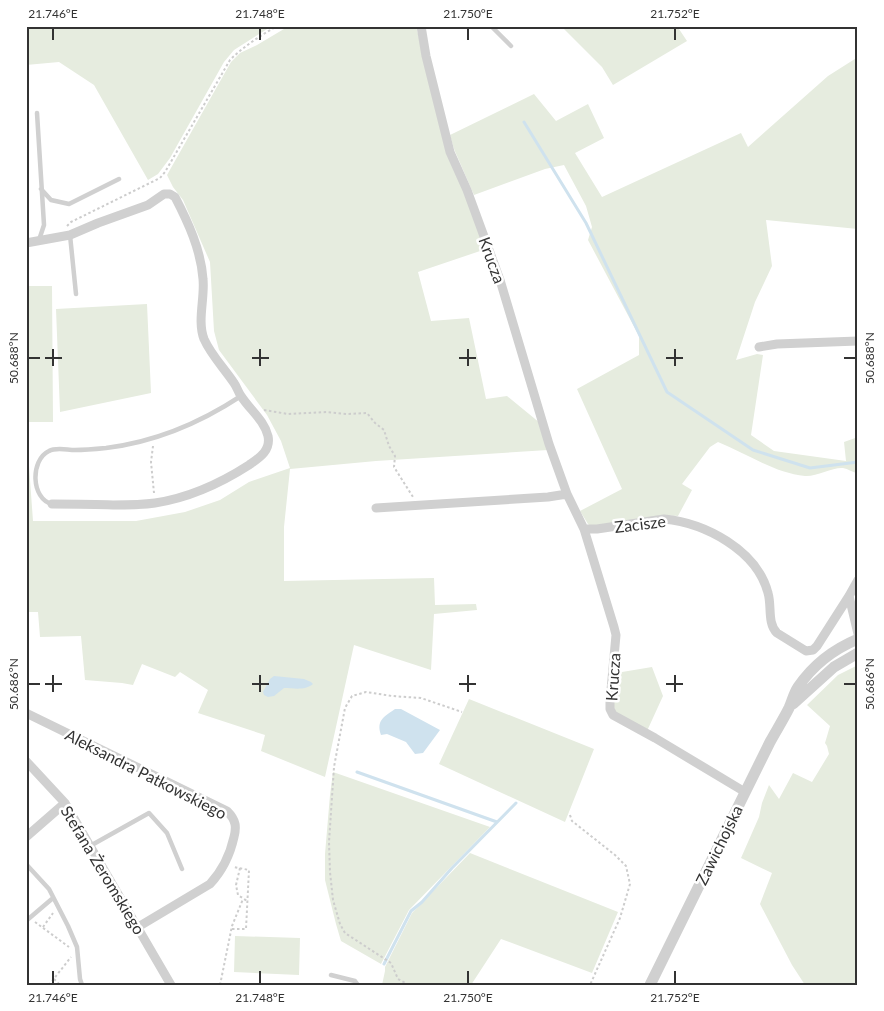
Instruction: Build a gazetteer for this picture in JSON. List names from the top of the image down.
{
  "streets": {
    "street": [
      "Krucza",
      "Zacisze",
      "Aleksandra Patkowskiego",
      "Zawichojska",
      "Stefana Żeromskiego"
    ]
  },
  "crossings": [
    ["Krucza", "Zacisze"],
    ["Krucza", "Zawichojska"],
    ["Aleksandra Patkowskiego", "Stefana Żeromskiego"]
  ],
  "coordinates": [
    "21.746°E",
    "21.748°E",
    "21.750°E",
    "21.752°E",
    "50.688°N",
    "50.686°N"
  ]
}
